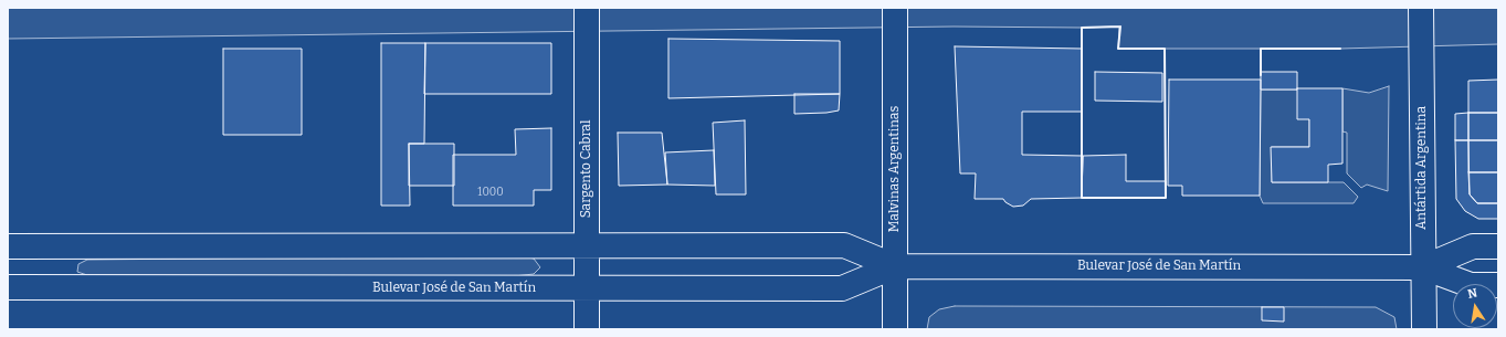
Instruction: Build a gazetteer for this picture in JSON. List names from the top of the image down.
{
  "streets": {
    "street": [
      "Antártida Argentina",
      "Sargento Cabral",
      "Malvinas Argentinas",
      "Bulevar José de San Martín"
    ]
  },
  "crossings": [
    ["Antártida Argentina", "Bulevar José de San Martín"],
    ["Sargento Cabral", "Bulevar José de San Martín"],
    ["Malvinas Argentinas", "Bulevar José de San Martín"]
  ],
  "house_numbers": ["1000"],
  "north": "top"
}
